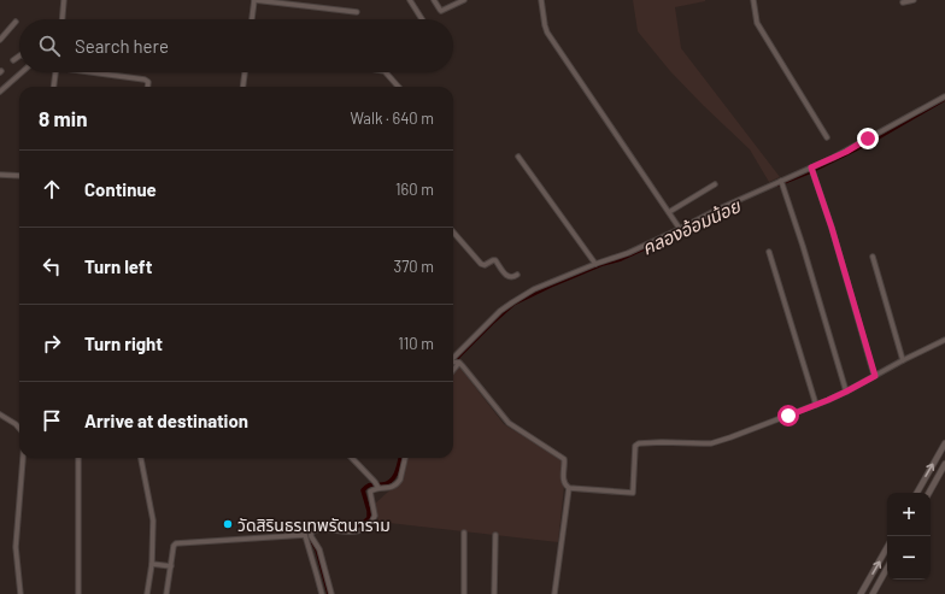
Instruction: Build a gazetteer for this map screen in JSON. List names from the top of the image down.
{
  "water": ["คลองอ้อมน้อย"],
  "places": ["วัดสิรินธรเทพรัตนาราม"],
  "page": {
    "search": "Search here",
    "heading": ["8 min", "Walk · 640 m"],
    "list": [
      ["Continue", "160 m"],
      ["Turn left", "370 m"],
      ["Turn right", "110 m"],
      "Arrive at destination"
    ],
    "map_buttons": ["+", "−"]
  }
}
